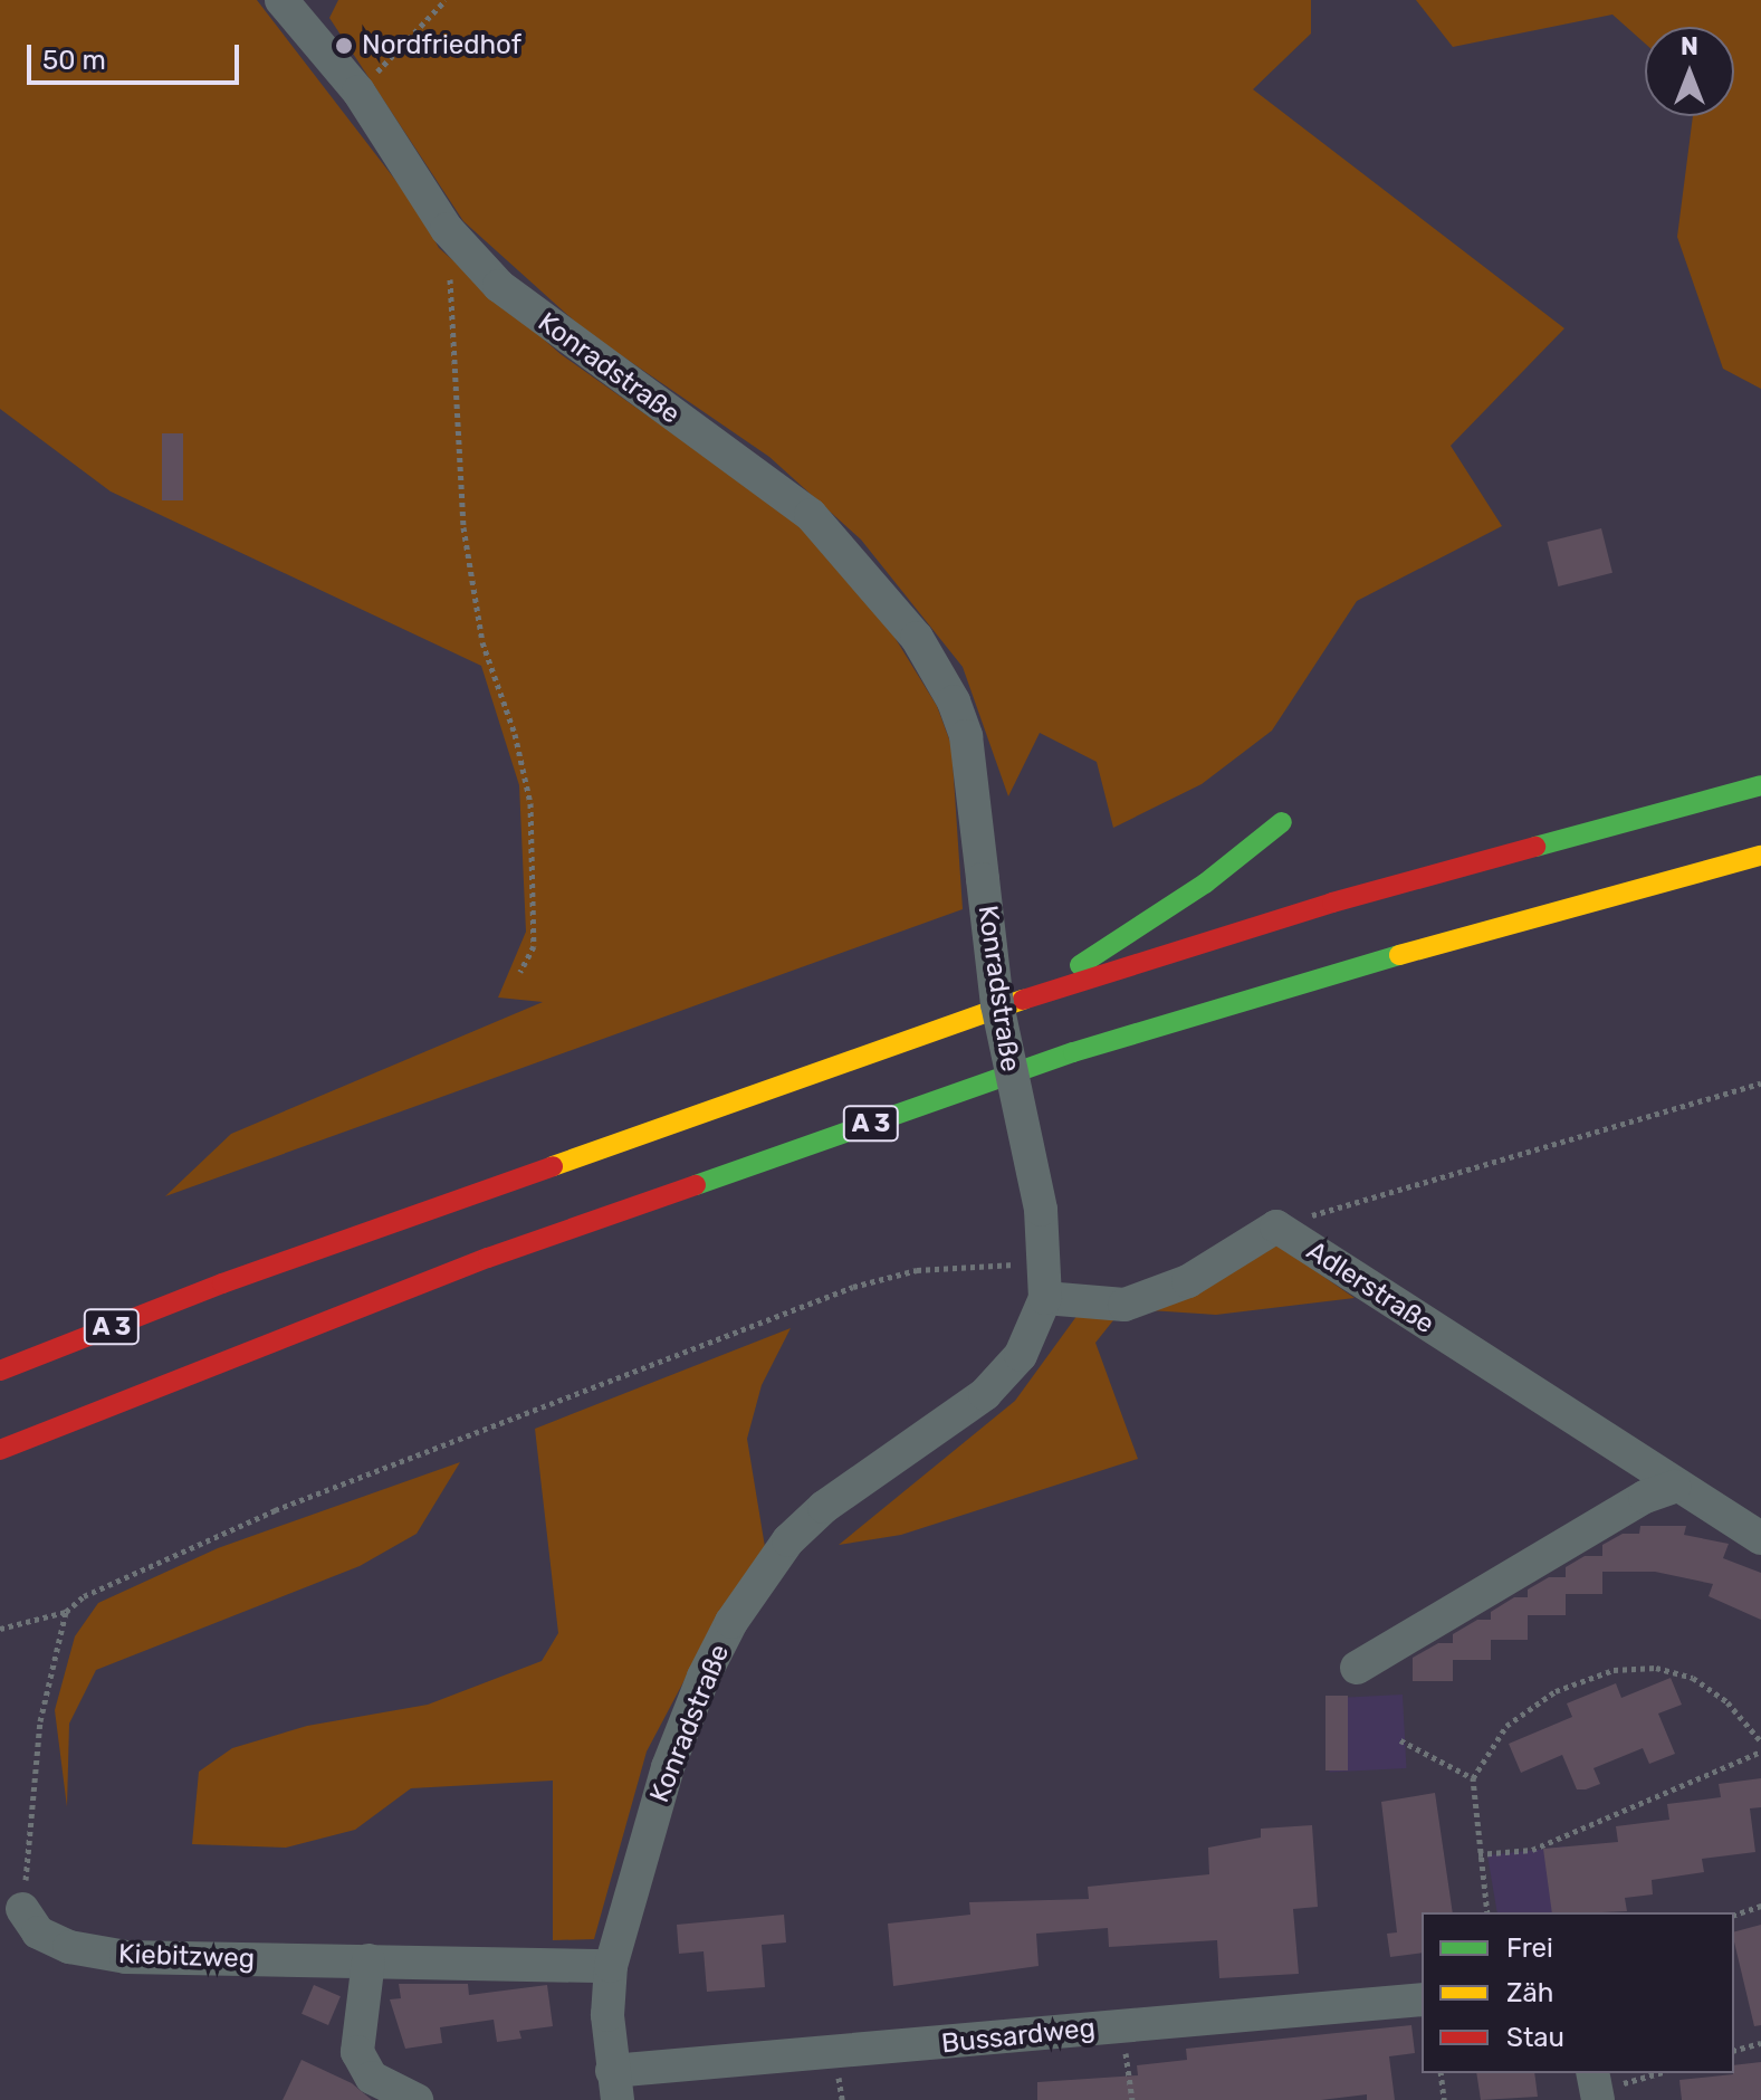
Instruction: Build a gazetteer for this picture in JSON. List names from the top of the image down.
{
  "streets": {
    "highway": ["A 3"],
    "street": [
      "Konradstraße",
      "Adlerstraße",
      "Kiebitzweg",
      "Bussardweg"
    ]
  },
  "crossings": [
    ["Konradstraße", "Adlerstraße"],
    ["Konradstraße", "Kiebitzweg"],
    ["Konradstraße", "Bussardweg"]
  ],
  "places": ["Nordfriedhof"],
  "legend": ["Frei", "Zäh", "Stau"],
  "scale_bar": "50 m",
  "north": "top"
}
